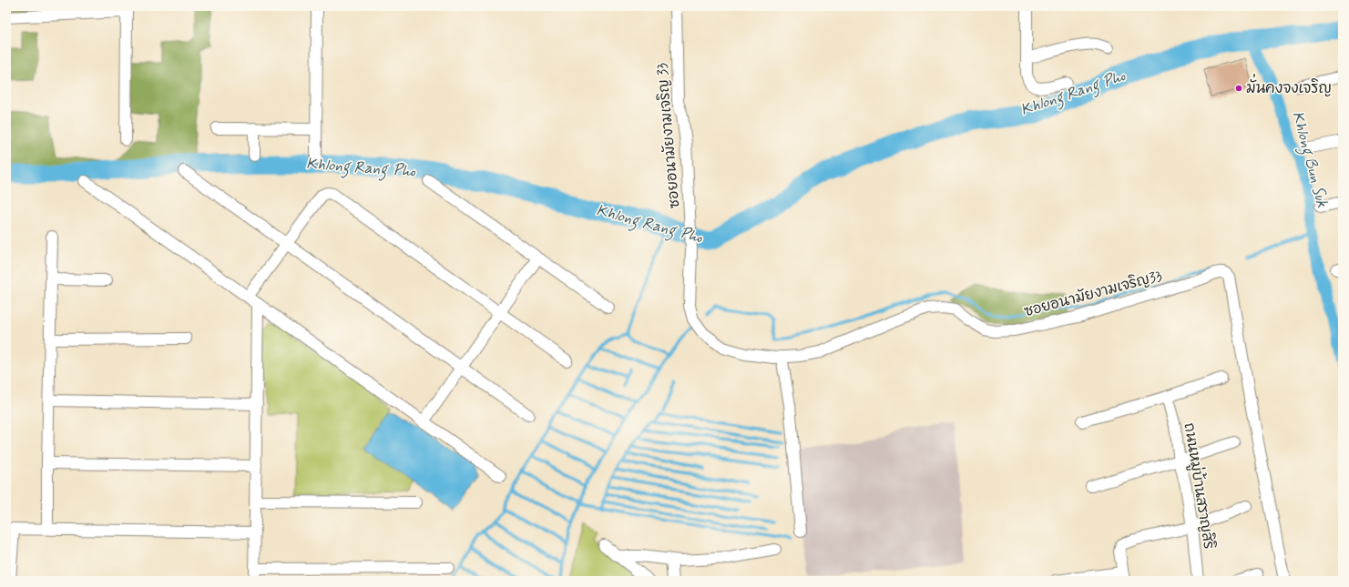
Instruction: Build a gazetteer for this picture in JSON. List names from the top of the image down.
{
  "streets": {
    "street": ["ซอยอนามัยงามเจริญ 33", "ซอยอนามัยงามเจริญ33", "ถนนหมู่บ้านสราญสิริ"]
  },
  "crossings": [
    ["ซอยอนามัยงามเจริญ 33", "ซอยอนามัยงามเจริญ33"]
  ],
  "water": ["Khlong Rang Pho", "Khlong Bun Suk"],
  "places": ["มั่นคงจงเจริญ"]
}
